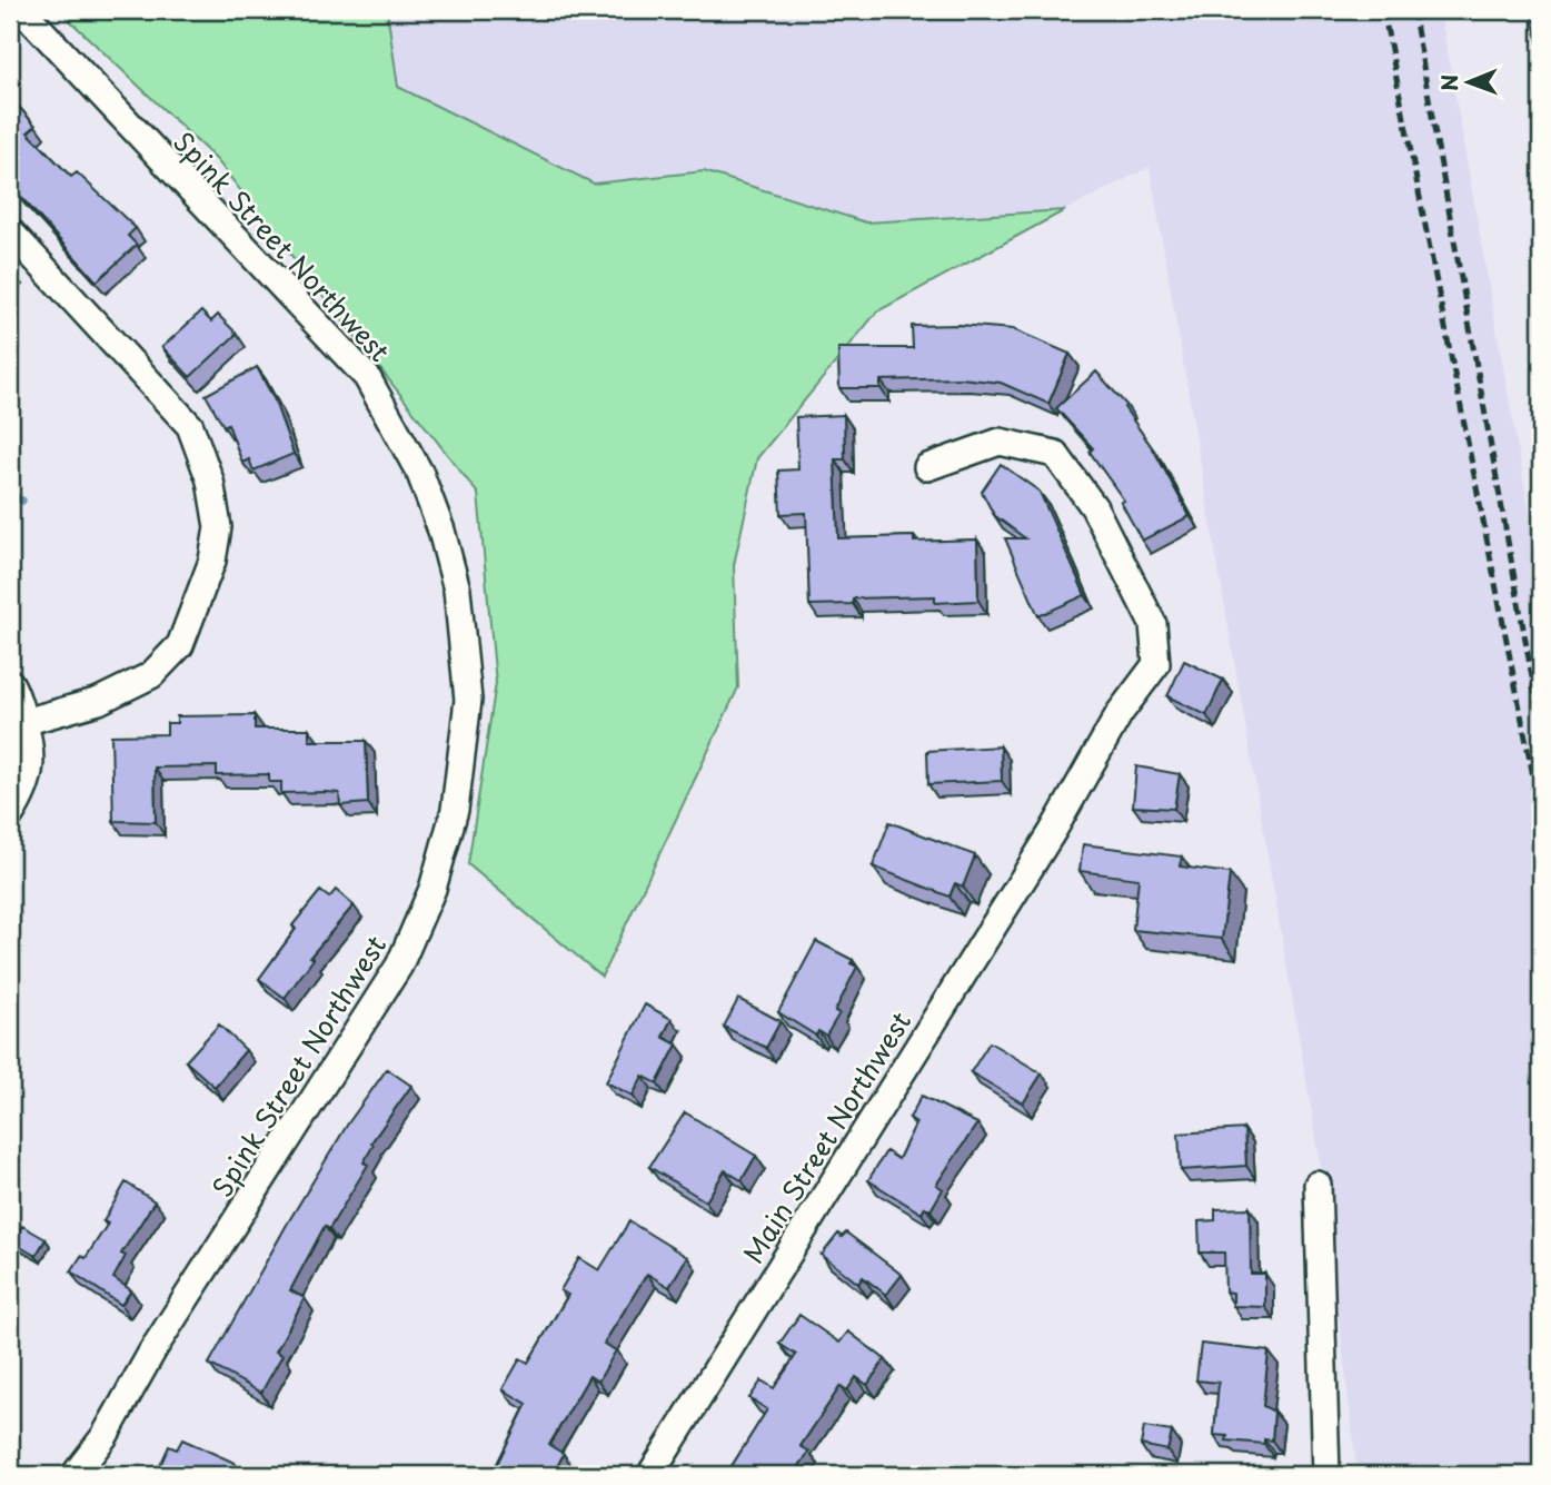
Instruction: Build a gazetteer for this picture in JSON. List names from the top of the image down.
{
  "streets": {
    "street": ["Spink Street Northwest", "Main Street Northwest"]
  },
  "north": "left"
}
